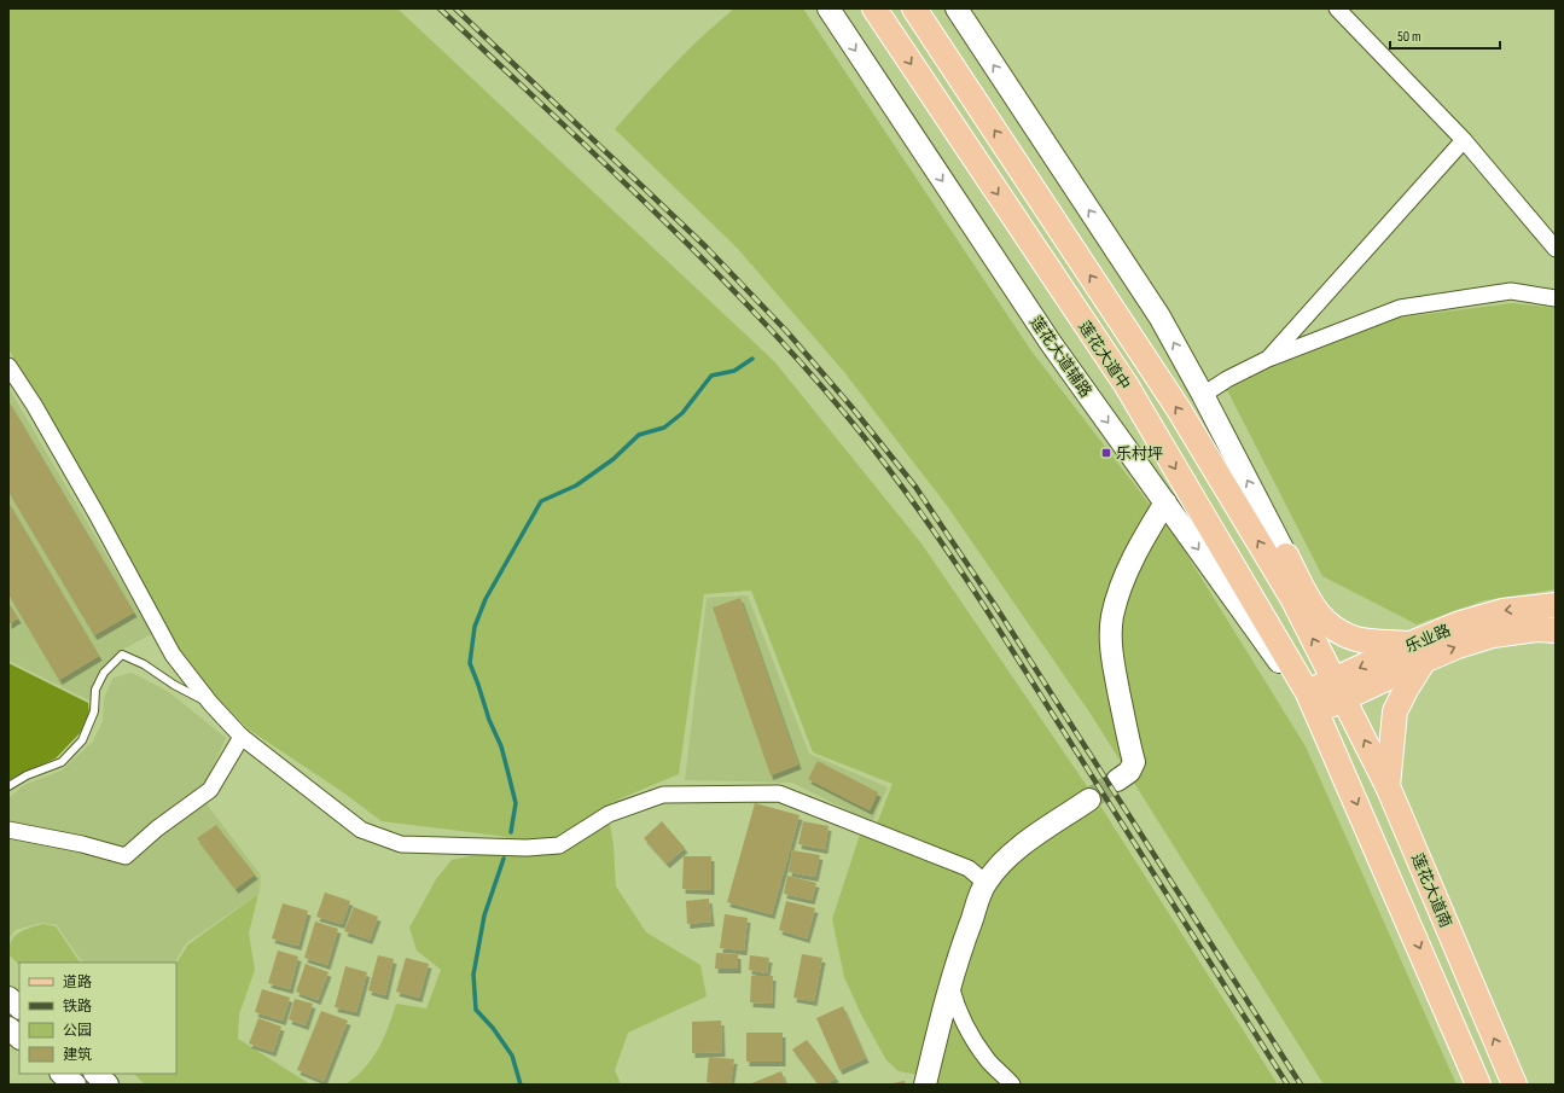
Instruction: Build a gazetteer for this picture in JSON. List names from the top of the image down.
{
  "streets": {
    "main road": ["莲花大道中", "乐业路", "莲花大道南"],
    "street": ["莲花大道辅路"]
  },
  "crossings": [
    ["莲花大道中", "莲花大道辅路"],
    ["莲花大道中", "乐业路"],
    ["莲花大道中", "莲花大道南"],
    ["莲花大道辅路", "乐业路"],
    ["乐业路", "莲花大道南"]
  ],
  "places": {
    "transit": ["乐村坪"]
  },
  "legend": [
    "道路",
    "铁路",
    "公园",
    "建筑"
  ],
  "scale_bar": "50 m"
}
